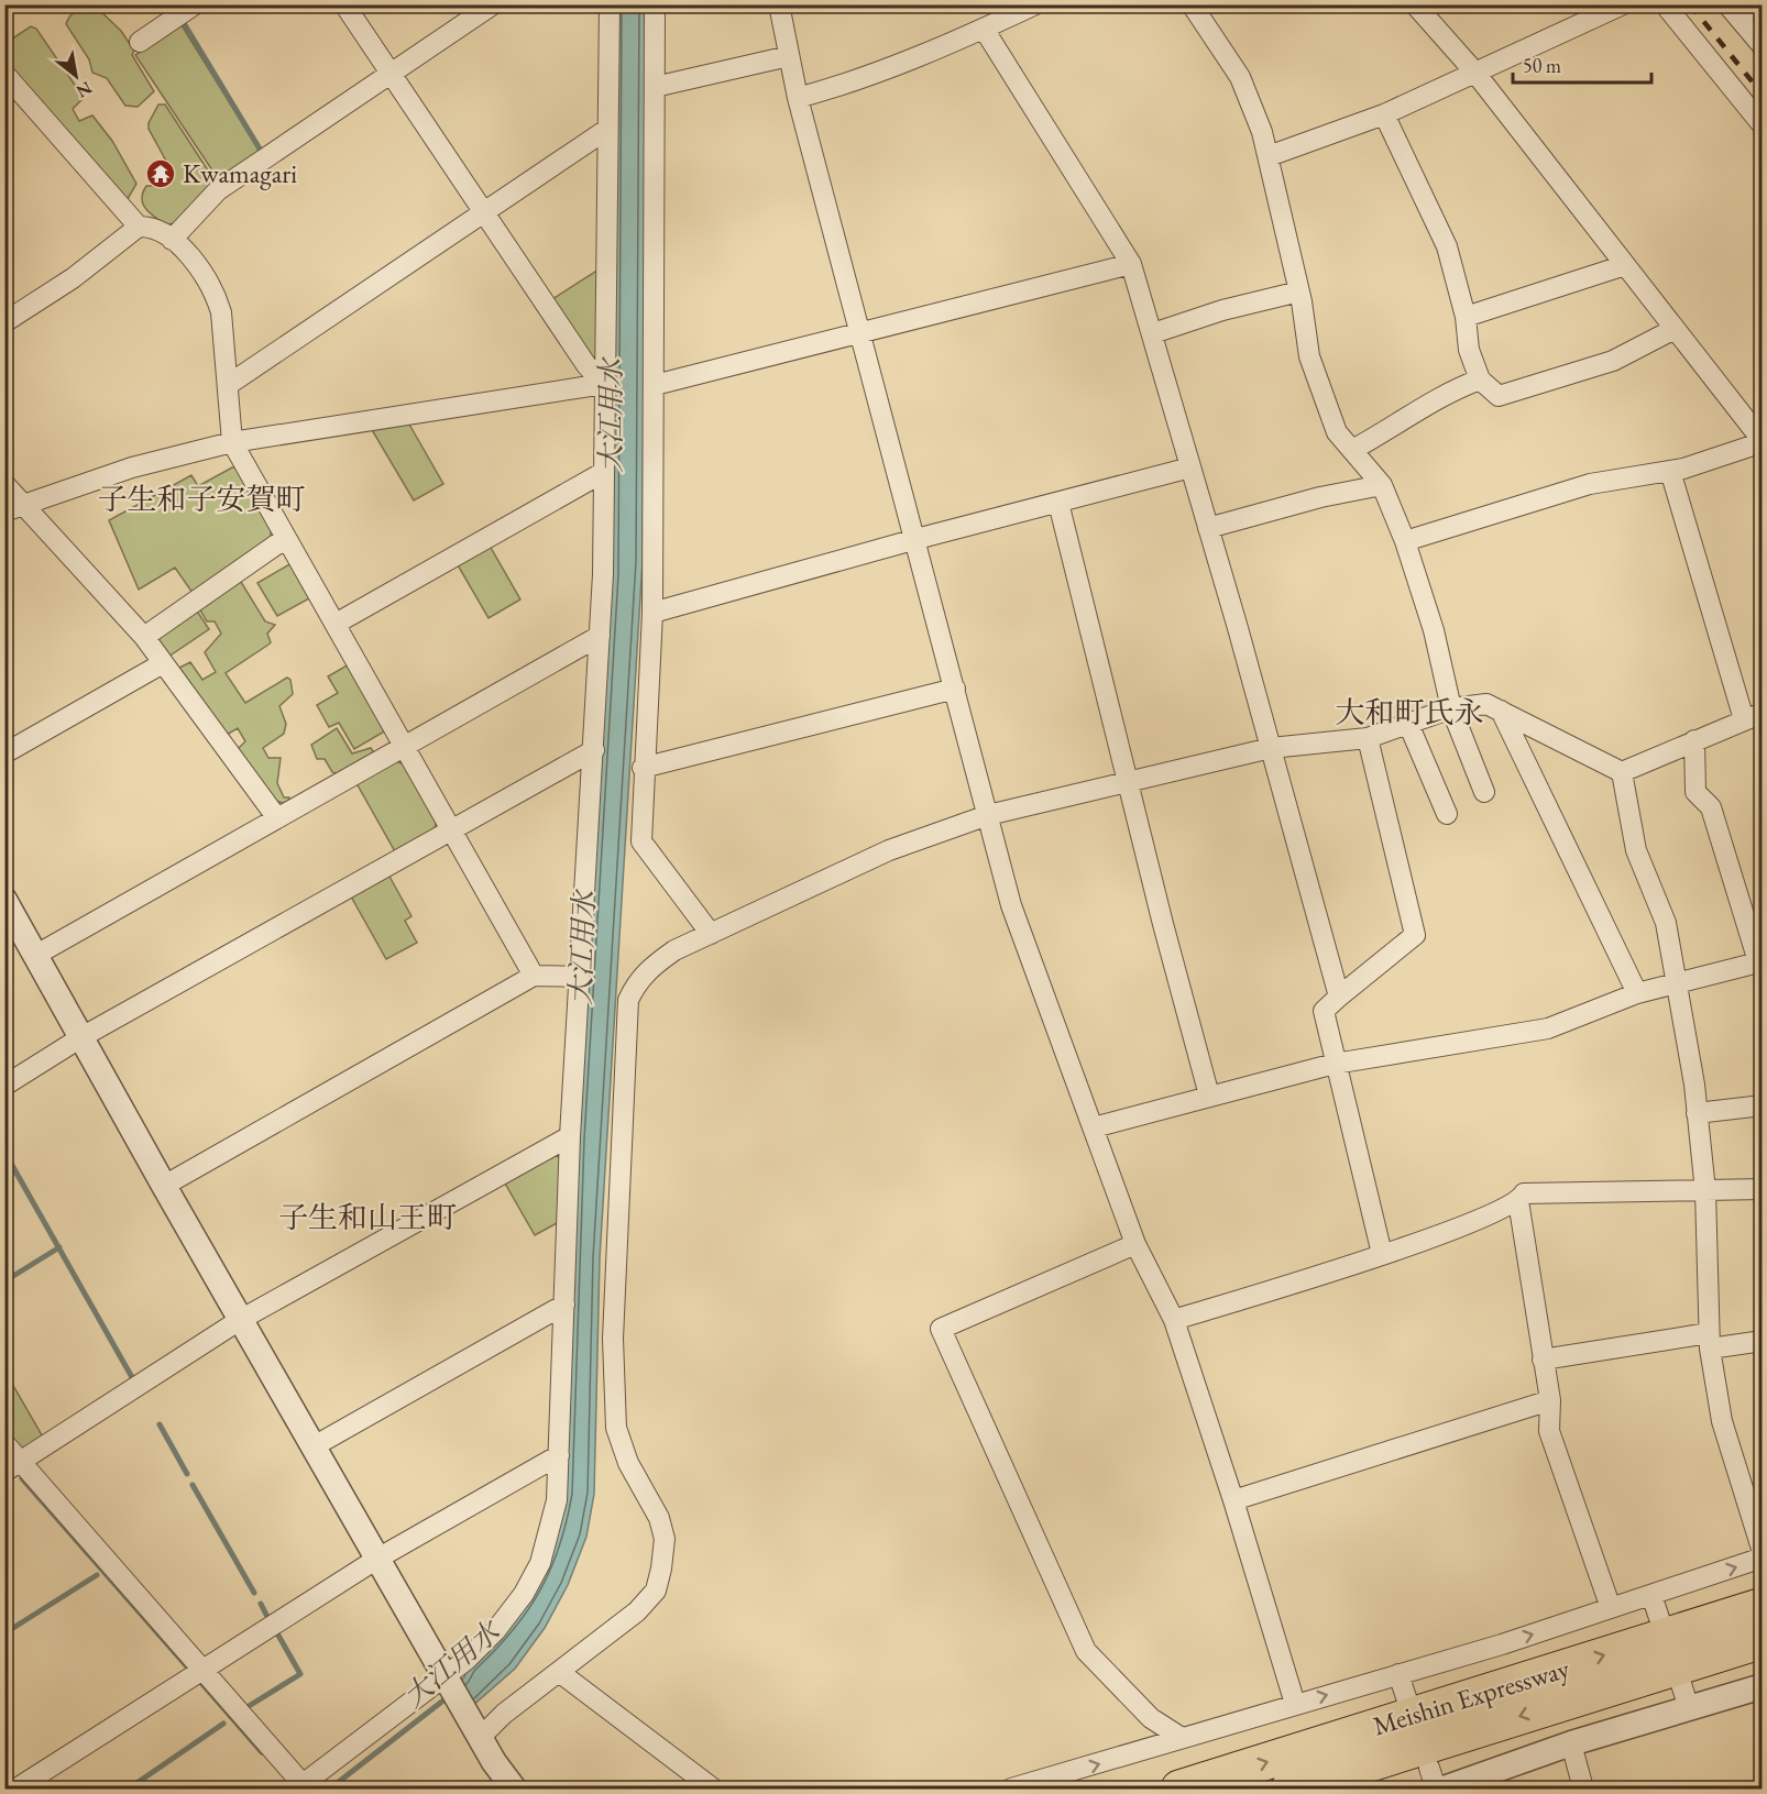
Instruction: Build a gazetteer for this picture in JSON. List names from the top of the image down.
{
  "streets": {
    "highway": ["Meishin Expressway"]
  },
  "districts": ["子生和子安賀町", "大和町氏永", "子生和山王町"],
  "water": ["大江用水"],
  "places": {
    "temple": ["Kwamagari"]
  },
  "scale_bar": "50 m",
  "north": "bottom right"
}
